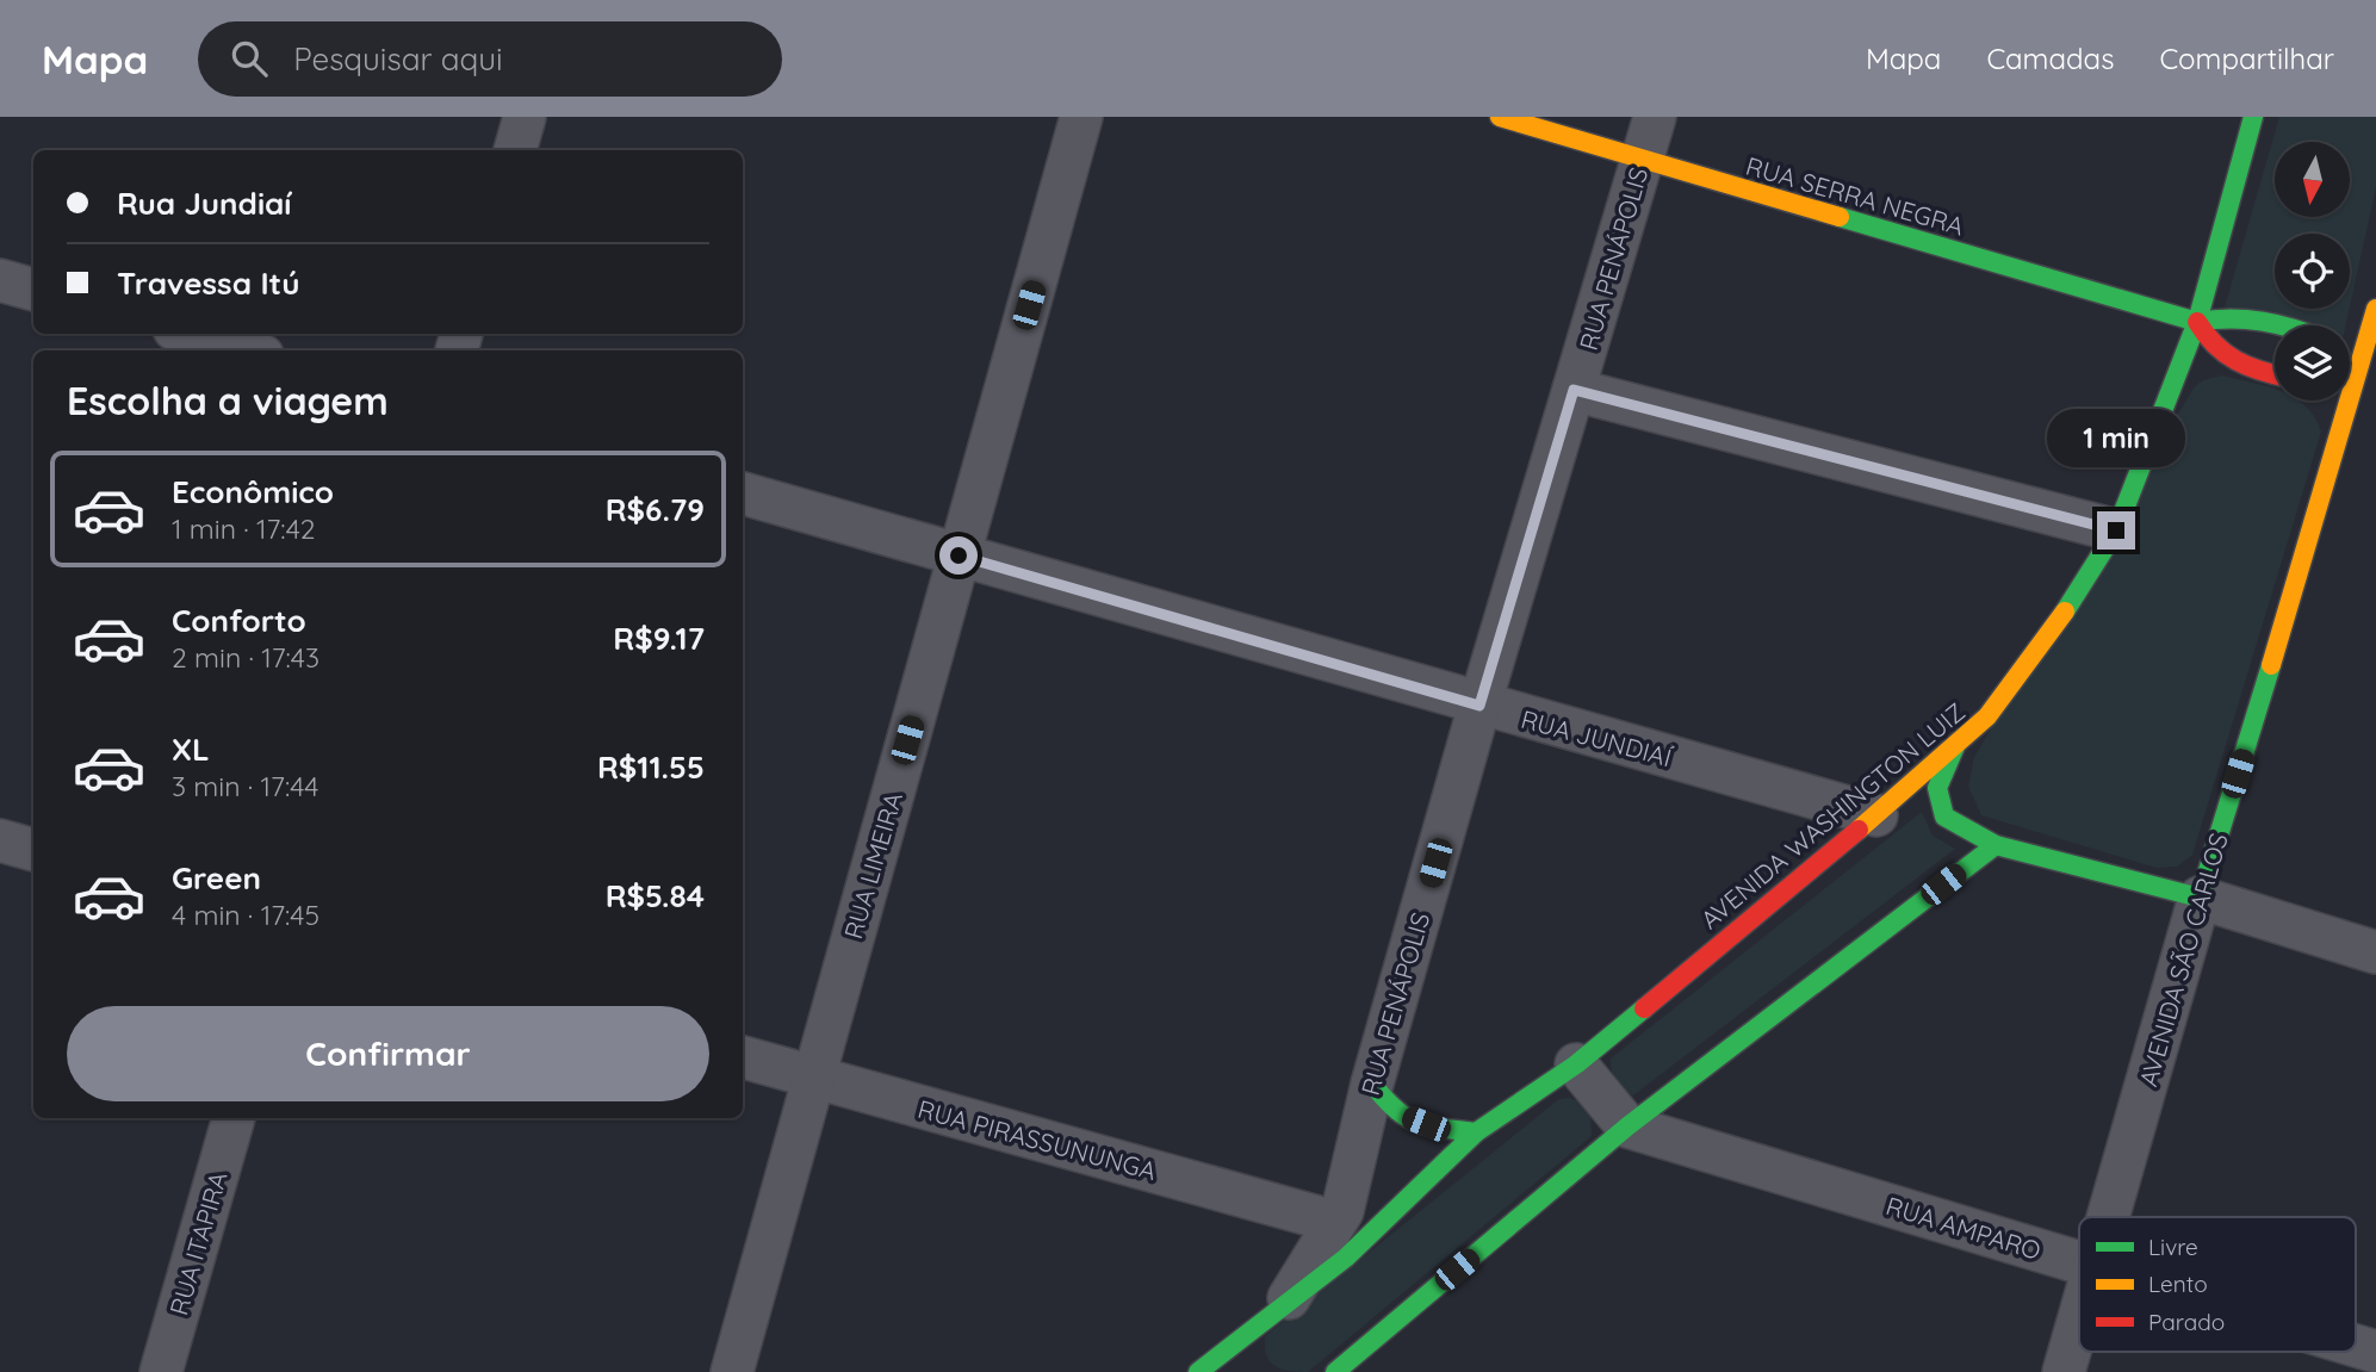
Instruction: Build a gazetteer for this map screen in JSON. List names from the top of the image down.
{
  "streets": {
    "main road": ["RUA SERRA NEGRA", "AVENIDA WASHINGTON LUIZ", "AVENIDA SÃO CARLOS"],
    "street": [
      "RUA PENÁPOLIS",
      "RUA JUNDIAÍ",
      "RUA LIMEIRA",
      "RUA PIRASSUNUNGA",
      "RUA AMPARO",
      "RUA ITAPIRA"
    ]
  },
  "crossings": [
    ["RUA SERRA NEGRA", "RUA PENÁPOLIS"],
    ["RUA SERRA NEGRA", "AVENIDA WASHINGTON LUIZ"],
    ["RUA PENÁPOLIS", "RUA JUNDIAÍ"],
    ["RUA PENÁPOLIS", "AVENIDA WASHINGTON LUIZ"],
    ["RUA PENÁPOLIS", "RUA PIRASSUNUNGA"],
    ["RUA JUNDIAÍ", "AVENIDA WASHINGTON LUIZ"],
    ["RUA JUNDIAÍ", "RUA LIMEIRA"],
    ["RUA LIMEIRA", "RUA PIRASSUNUNGA"]
  ],
  "legend": ["Livre", "Lento", "Parado"],
  "north": "bottom",
  "page": {
    "header": "Mapa",
    "search": "Pesquisar aqui",
    "nav": ["Mapa", "Camadas", "Compartilhar"],
    "banner": ["Rua Jundiaí", "Travessa Itú"],
    "heading": "Escolha a viagem",
    "bubble": "1 min",
    "list": [
      {
        "name": "Econômico",
        "note": "1 min · 17:42",
        "value": "R$6.79"
      },
      {
        "name": "Conforto",
        "note": "2 min · 17:43",
        "value": "R$9.17"
      },
      {
        "name": "XL",
        "note": "3 min · 17:44",
        "value": "R$11.55"
      },
      {
        "name": "Green",
        "note": "4 min · 17:45",
        "value": "R$5.84"
      }
    ],
    "buttons": "Confirmar"
  }
}
